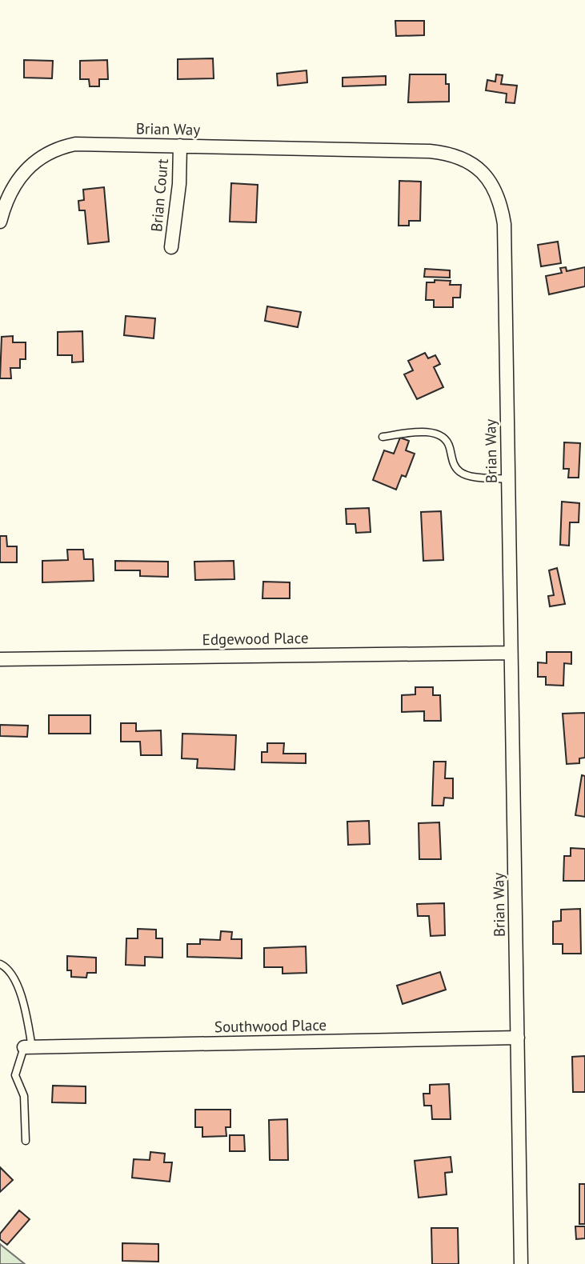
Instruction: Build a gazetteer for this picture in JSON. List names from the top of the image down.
{
  "streets": {
    "street": [
      "Brian Way",
      "Brian Court",
      "Edgewood Place",
      "Southwood Place"
    ]
  },
  "crossings": [
    ["Brian Way", "Brian Court"],
    ["Brian Way", "Edgewood Place"],
    ["Brian Way", "Southwood Place"]
  ]
}
